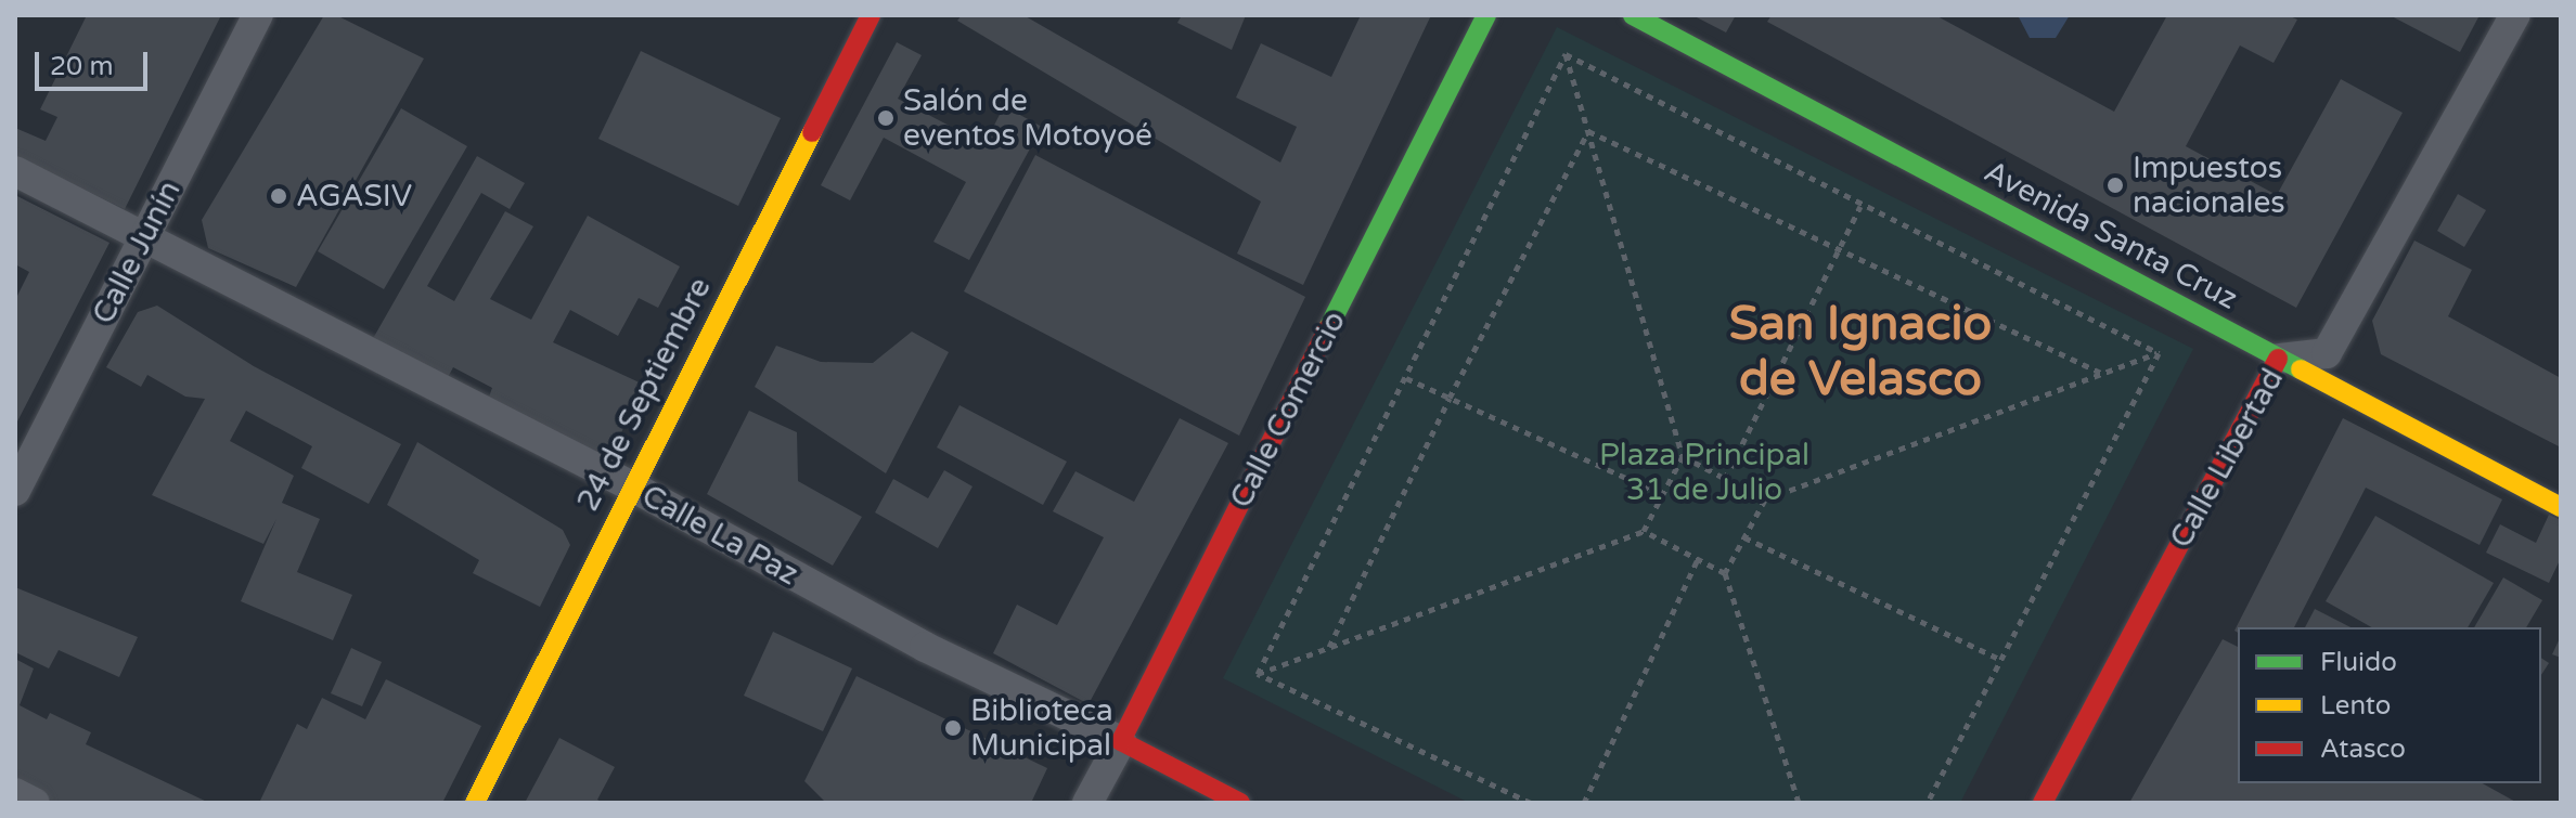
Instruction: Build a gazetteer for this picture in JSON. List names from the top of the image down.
{
  "streets": {
    "main road": [
      "Avenida Santa Cruz",
      "24 de Septiembre",
      "Calle Comercio",
      "Calle Libertad",
      "Calle La Paz"
    ],
    "street": ["Calle Junín"]
  },
  "crossings": [
    ["Avenida Santa Cruz", "Calle Libertad"],
    ["Calle Junín", "Calle La Paz"],
    ["24 de Septiembre", "Calle La Paz"],
    ["Calle Comercio", "Calle La Paz"]
  ],
  "districts": ["San Ignacio de Velasco"],
  "parks": ["Plaza Principal 31 de Julio"],
  "places": [
    "Salón de eventos Motoyoé",
    "Impuestos nacionales",
    "AGASIV",
    "Biblioteca Municipal"
  ],
  "legend": ["Fluido", "Lento", "Atasco"],
  "scale_bar": "20 m"
}
